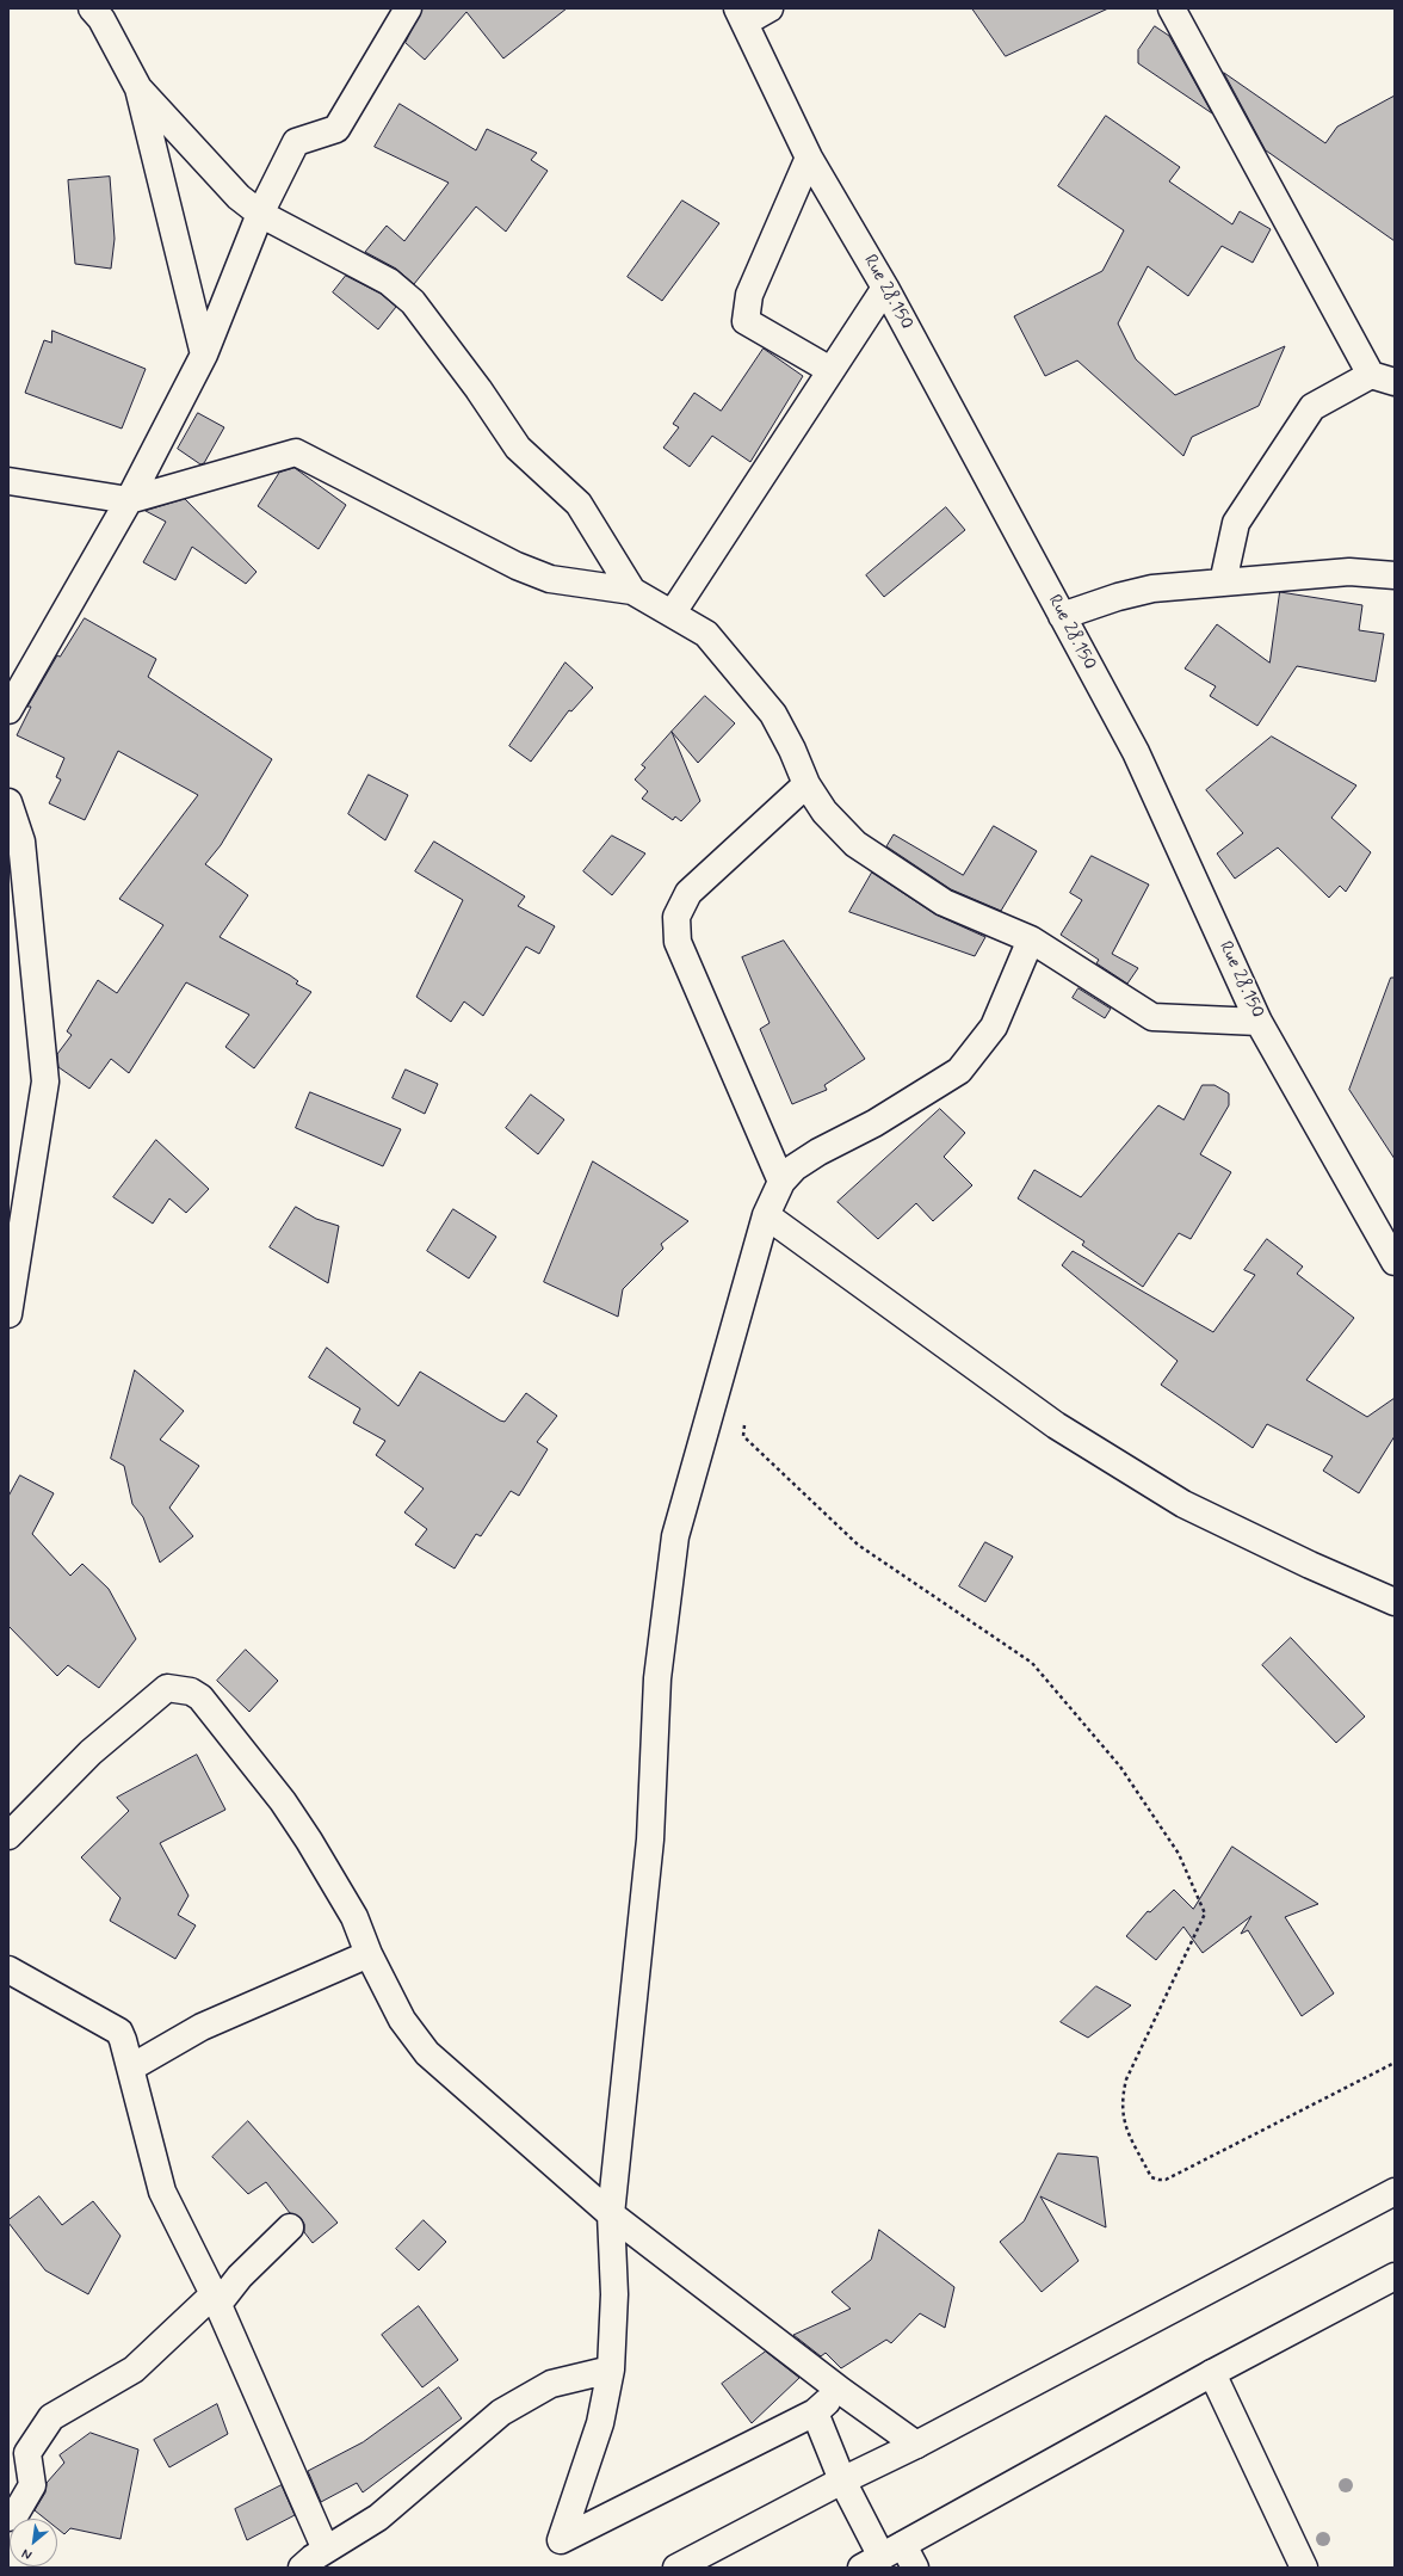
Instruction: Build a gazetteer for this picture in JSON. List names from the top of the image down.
{
  "streets": {
    "street": ["Rue 28.150"]
  },
  "north": "bottom left"
}
